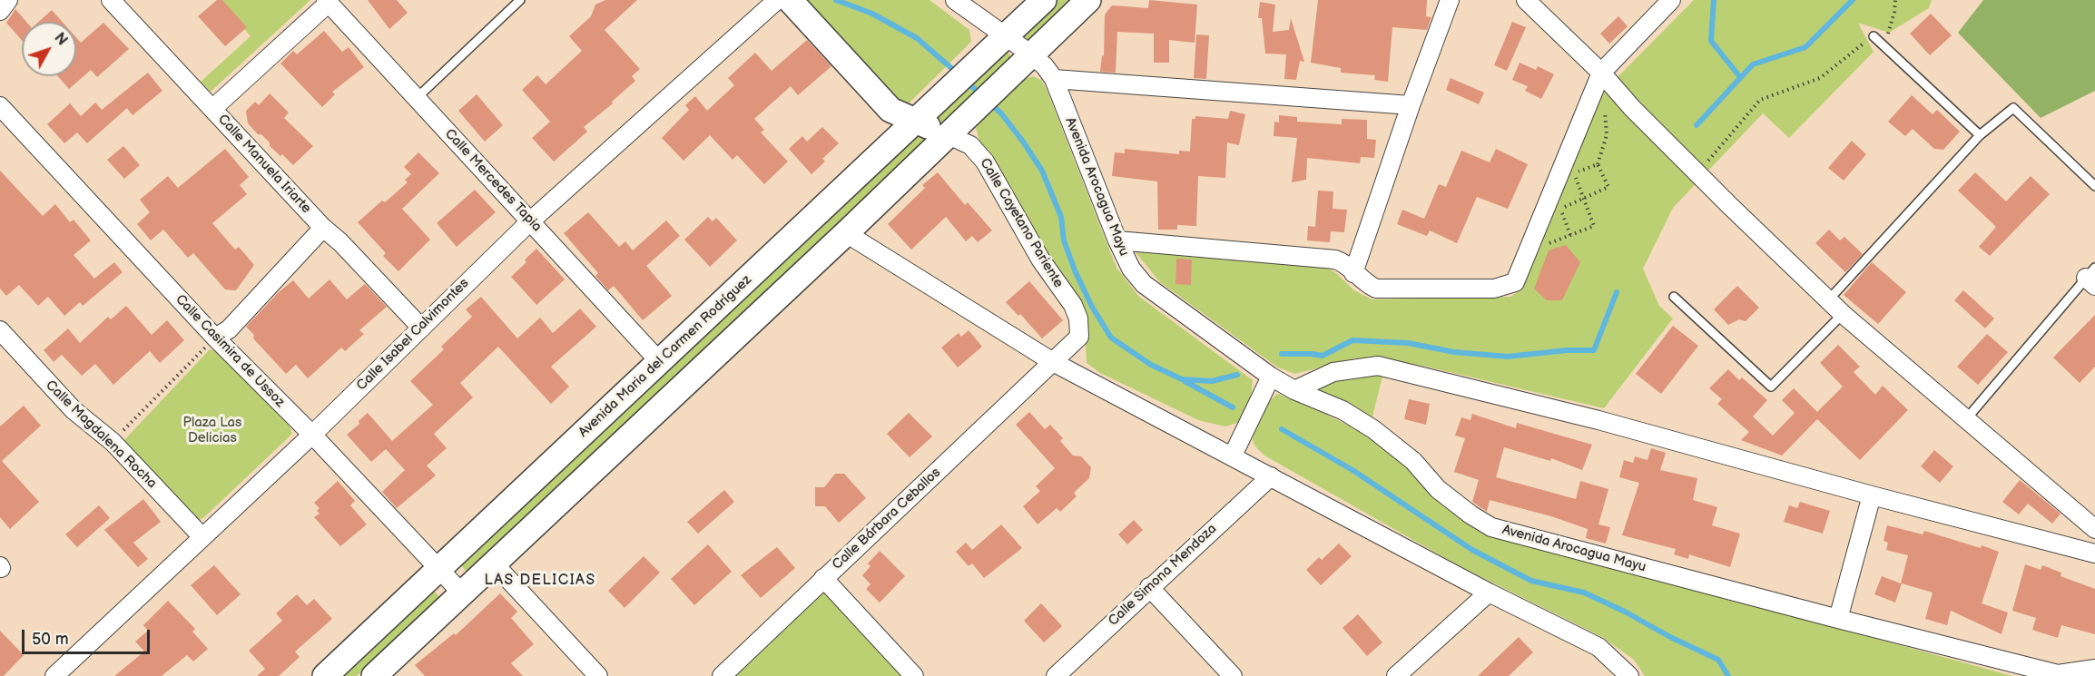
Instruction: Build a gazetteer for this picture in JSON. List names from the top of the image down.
{
  "streets": {
    "street": [
      "Calle Manuela Iriarte",
      "Calle Mercedes Tapia",
      "Avenida Arocagua Mayu",
      "Calle Cayetano Pariente",
      "Calle Isabel Calvimontes",
      "Calle Casimira de Ussoz",
      "Avenida Maria del Carmen Rodríguez",
      "Calle Magdalena Rocha",
      "Calle Bárbara Ceballos",
      "Calle Simona Mendoza"
    ]
  },
  "crossings": [
    ["Calle Manuela Iriarte", "Calle Isabel Calvimontes"],
    ["Calle Mercedes Tapia", "Calle Isabel Calvimontes"],
    ["Calle Mercedes Tapia", "Avenida Maria del Carmen Rodríguez"],
    ["Avenida Arocagua Mayu", "Avenida Maria del Carmen Rodríguez"],
    ["Calle Cayetano Pariente", "Avenida Maria del Carmen Rodríguez"],
    ["Calle Cayetano Pariente", "Calle Bárbara Ceballos"],
    ["Calle Isabel Calvimontes", "Calle Casimira de Ussoz"],
    ["Calle Isabel Calvimontes", "Calle Magdalena Rocha"],
    ["Calle Casimira de Ussoz", "Avenida Maria del Carmen Rodríguez"]
  ],
  "districts": ["LAS DELICIAS"],
  "parks": ["Plaza Las Delicias"],
  "scale_bar": "50 m",
  "north": "top right"
}
